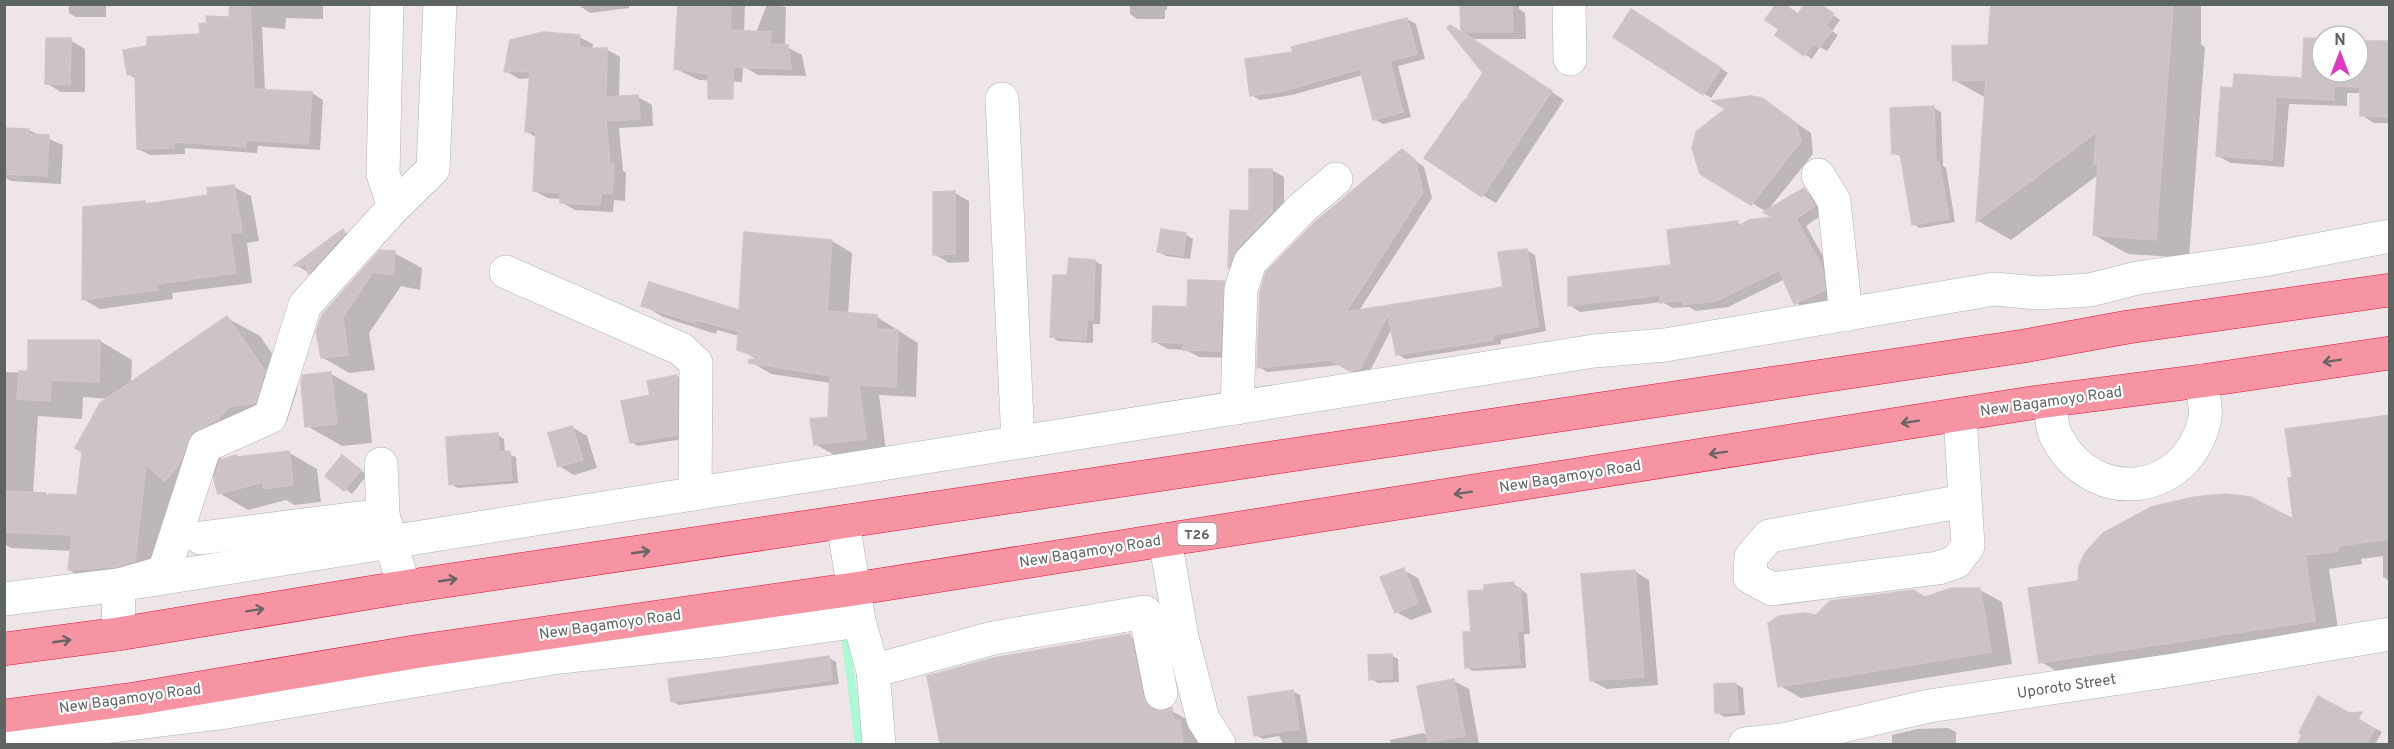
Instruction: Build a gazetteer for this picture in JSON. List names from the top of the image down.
{
  "streets": {
    "highway": ["New Bagamoyo Road", "T26"],
    "street": ["Uporoto Street"]
  },
  "north": "top"
}
